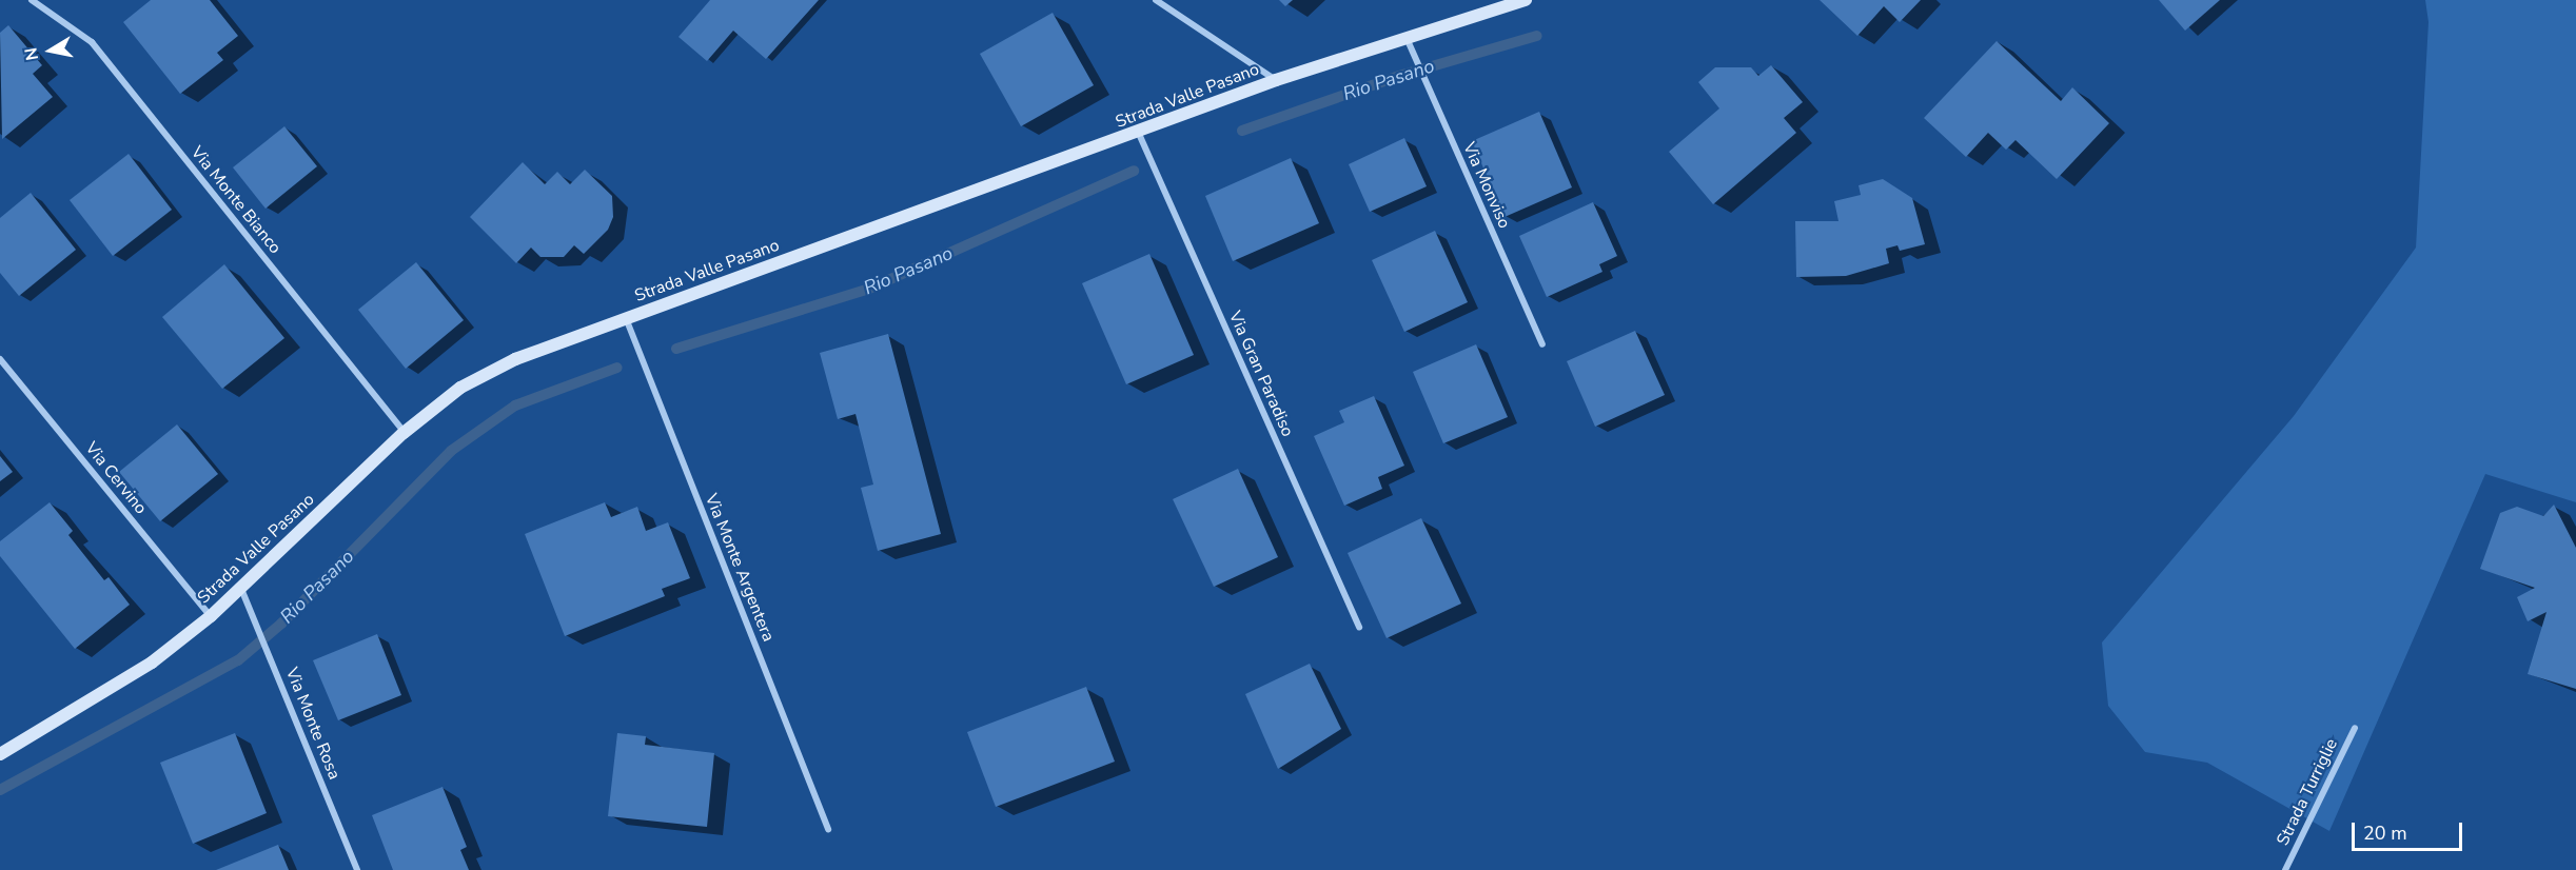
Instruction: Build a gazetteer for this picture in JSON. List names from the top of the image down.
{
  "streets": {
    "street": [
      "Strada Valle Pasano",
      "Via Monviso",
      "Via Monte Bianco",
      "Via Gran Paradiso",
      "Via Cervino",
      "Via Monte Argentera",
      "Via Monte Rosa",
      "Strada Turriglie"
    ]
  },
  "crossings": [
    ["Strada Valle Pasano", "Via Monviso"],
    ["Strada Valle Pasano", "Via Monte Bianco"],
    ["Strada Valle Pasano", "Via Gran Paradiso"],
    ["Strada Valle Pasano", "Via Cervino"],
    ["Strada Valle Pasano", "Via Monte Argentera"],
    ["Strada Valle Pasano", "Via Monte Rosa"]
  ],
  "water": ["Rio Pasano"],
  "scale_bar": "20 m",
  "north": "left"
}
